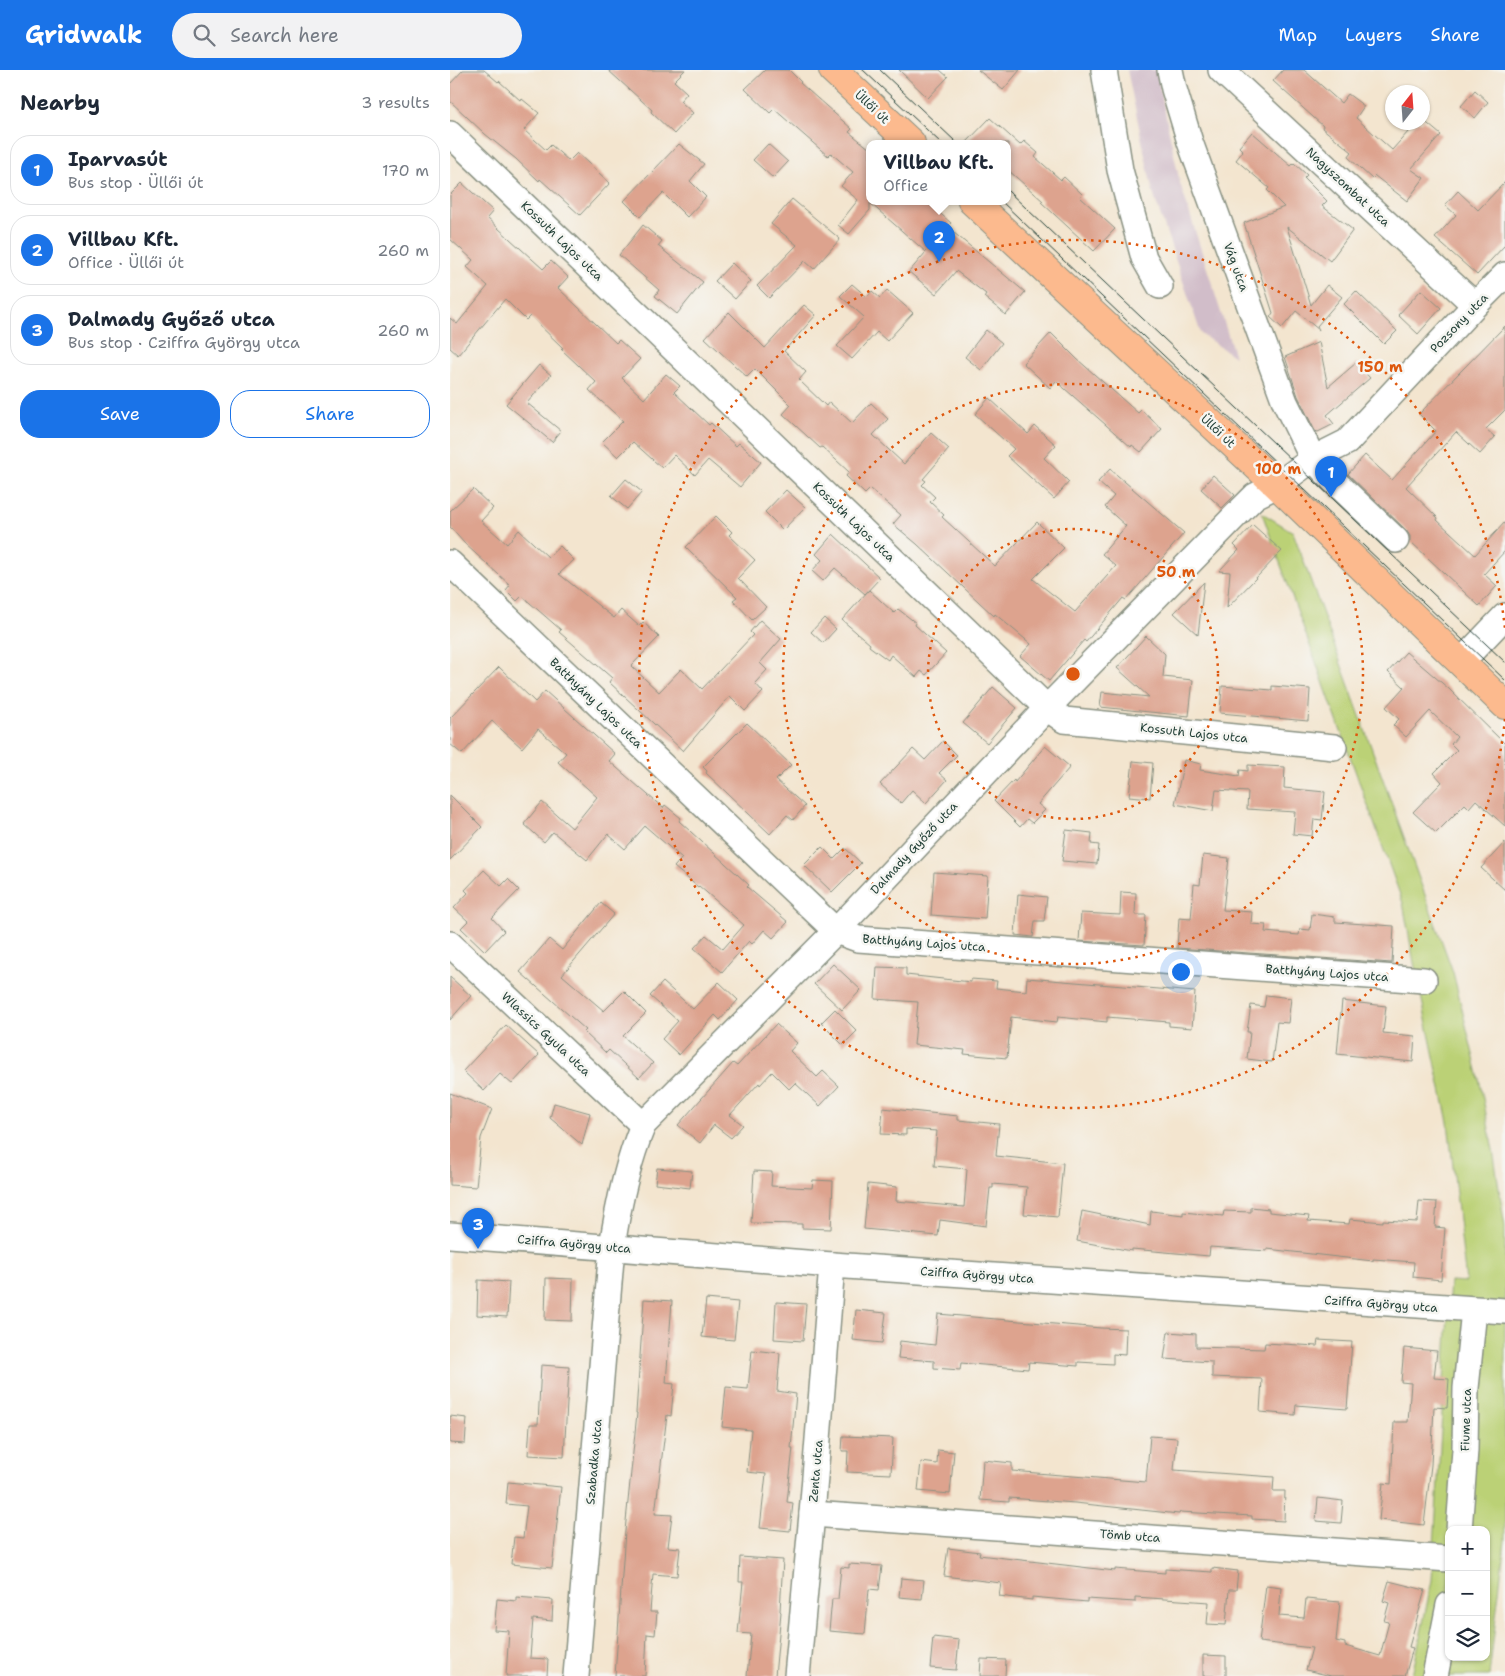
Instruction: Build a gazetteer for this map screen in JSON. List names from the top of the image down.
{
  "streets": {
    "main road": ["Üllői út"],
    "street": [
      "Nagyszombat utca",
      "Kossuth Lajos utca",
      "Vág utca",
      "Pozsony utca",
      "Batthyány Lajos utca",
      "Dalmady Győző utca",
      "Wlassics Gyula utca",
      "Cziffra György utca",
      "Fiume utca",
      "Szabadka utca",
      "Zenta utca",
      "Tömb utca"
    ]
  },
  "crossings": [
    ["Üllői út", "Pozsony utca"],
    ["Üllői út", "Dalmady Győző utca"],
    ["Nagyszombat utca", "Pozsony utca"],
    ["Kossuth Lajos utca", "Dalmady Győző utca"],
    ["Vág utca", "Pozsony utca"],
    ["Pozsony utca", "Dalmady Győző utca"],
    ["Batthyány Lajos utca", "Dalmady Győző utca"],
    ["Dalmady Győző utca", "Wlassics Gyula utca"],
    ["Dalmady Győző utca", "Cziffra György utca"],
    ["Dalmady Győző utca", "Szabadka utca"],
    ["Cziffra György utca", "Fiume utca"],
    ["Cziffra György utca", "Szabadka utca"],
    ["Cziffra György utca", "Zenta utca"],
    ["Zenta utca", "Tömb utca"]
  ],
  "north": "top",
  "page": {
    "header": "Gridwalk",
    "search": "Search here",
    "nav": ["Map", "Layers", "Share"],
    "heading": ["Nearby", "3 results"],
    "list": [
      {
        "mark": "1",
        "name": "Iparvasút",
        "note": "Bus stop · Üllői út",
        "value": "170 m"
      },
      {
        "mark": "2",
        "name": "Villbau Kft.",
        "note": "Office · Üllői út",
        "value": "260 m"
      },
      {
        "mark": "3",
        "name": "Dalmady Győző utca",
        "note": "Bus stop · Cziffra György utca",
        "value": "260 m"
      }
    ],
    "popup": ["Villbau Kft.", "Office"],
    "pins": ["2", "1", "3"],
    "buttons": ["Save", "Share"],
    "map_buttons": ["+", "−"]
  },
  "rings": ["150 m", "100 m", "50 m"]
}
